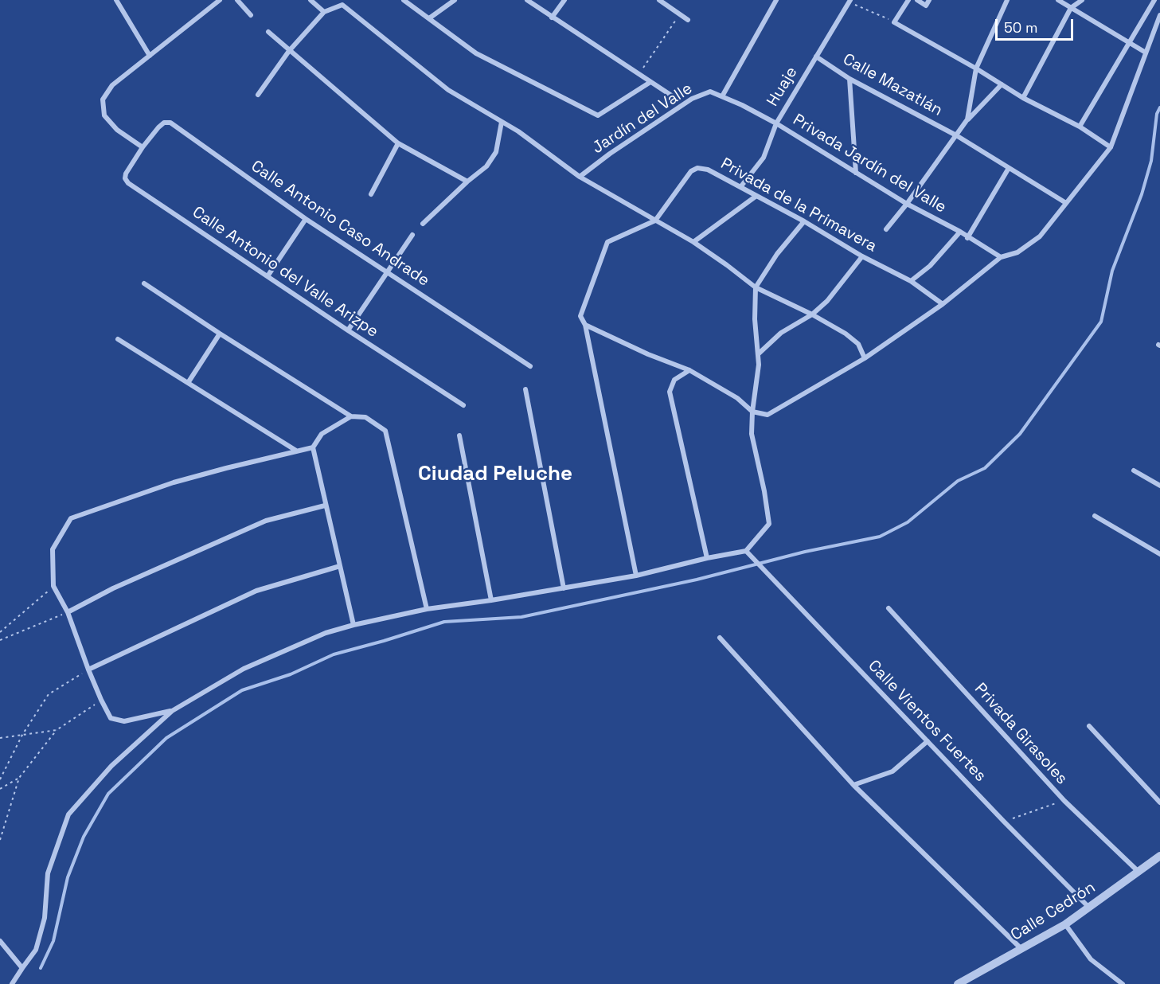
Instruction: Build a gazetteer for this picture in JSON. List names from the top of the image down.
{
  "streets": {
    "street": [
      "Calle Mazatlán",
      "Huaje",
      "Jardín del Valle",
      "Privada Jardín del Valle",
      "Privada de la Primavera",
      "Calle Antonio Caso Andrade",
      "Calle Antonio del Valle Arizpe",
      "Calle Vientos Fuertes",
      "Privada Girasoles",
      "Calle Cedrón"
    ]
  },
  "crossings": [
    ["Calle Mazatlán", "Huaje"],
    ["Huaje", "Privada Jardín del Valle"],
    ["Huaje", "Privada de la Primavera"],
    ["Jardín del Valle", "Privada Jardín del Valle"],
    ["Calle Antonio Caso Andrade", "Calle Antonio del Valle Arizpe"],
    ["Calle Vientos Fuertes", "Calle Cedrón"],
    ["Privada Girasoles", "Calle Cedrón"]
  ],
  "districts": ["Ciudad Peluche"],
  "scale_bar": "50 m"
}
